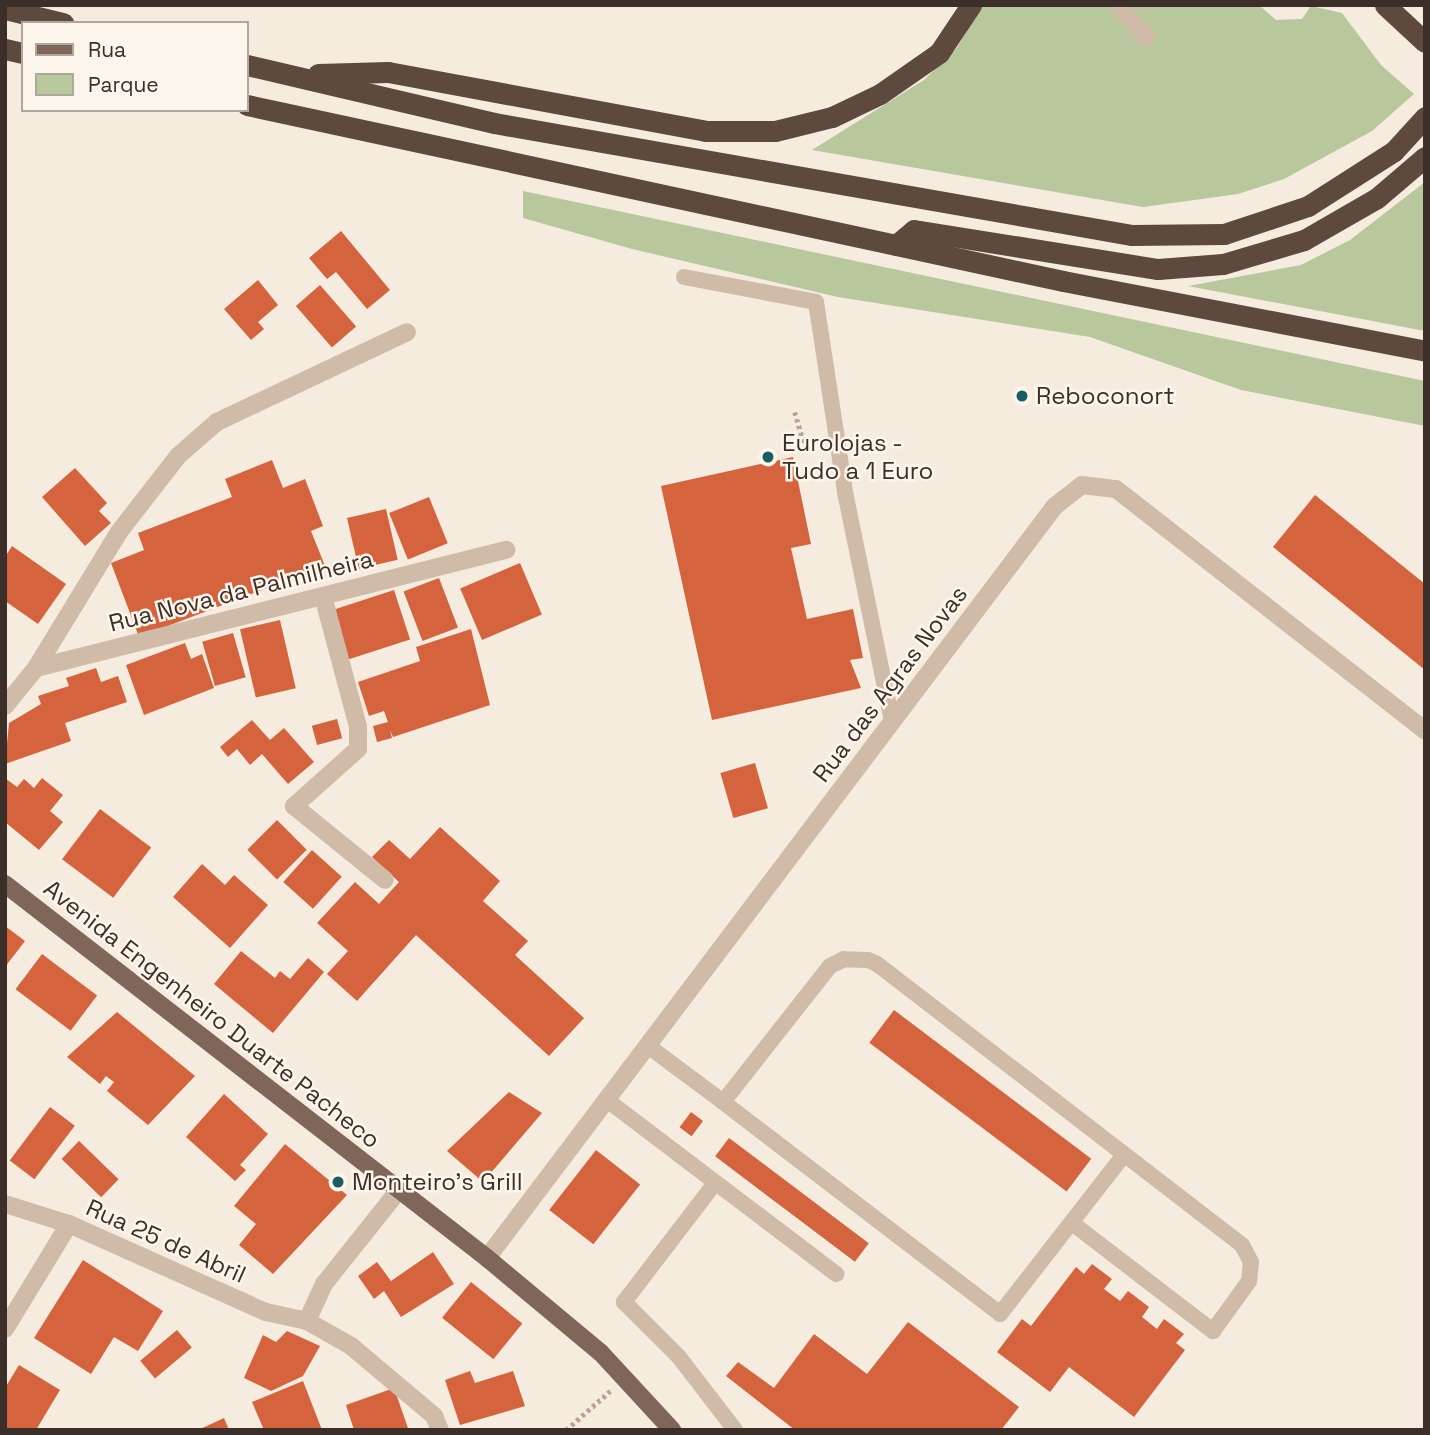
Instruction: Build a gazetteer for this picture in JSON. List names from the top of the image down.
{
  "streets": {
    "main road": ["Avenida Engenheiro Duarte Pacheco"],
    "street": ["Rua Nova da Palmilheira", "Rua das Agras Novas", "Rua 25 de Abril"]
  },
  "crossings": [
    ["Rua das Agras Novas", "Avenida Engenheiro Duarte Pacheco"]
  ],
  "places": ["Reboconort", "Eurolojas - Tudo a 1 Euro", "Monteiro's Grill"],
  "legend": ["Rua", "Parque"]
}
